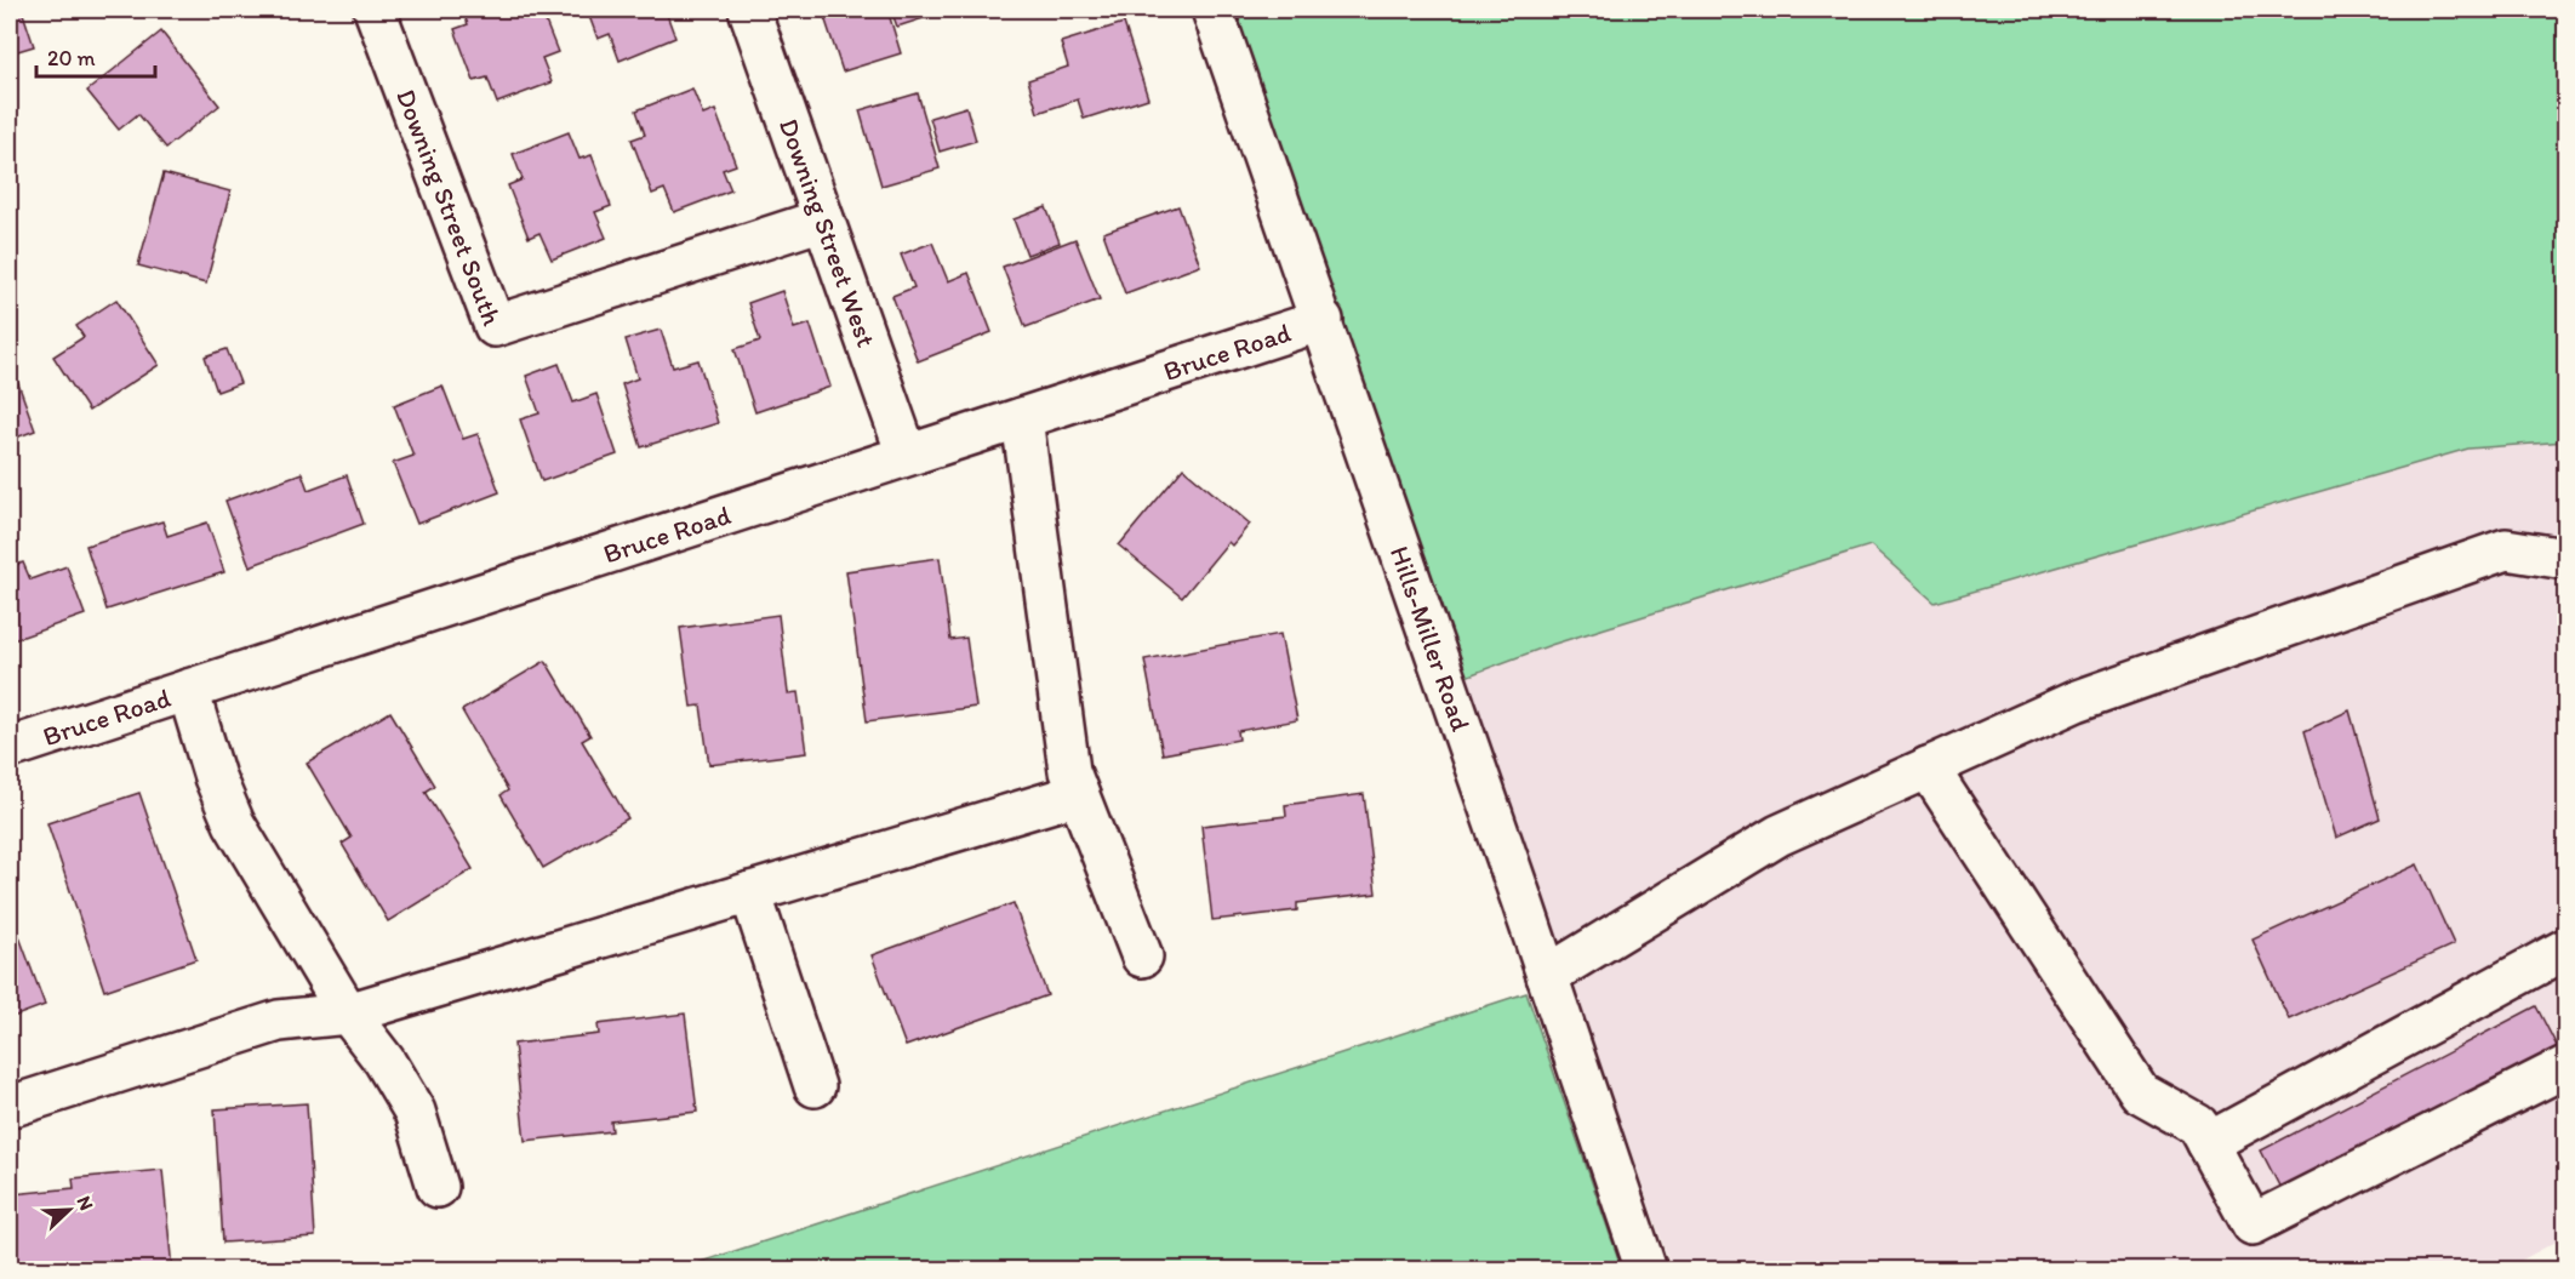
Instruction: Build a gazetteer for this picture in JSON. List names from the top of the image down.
{
  "streets": {
    "street": [
      "Downing Street South",
      "Downing Street West",
      "Bruce Road",
      "Hills-Miller Road"
    ]
  },
  "crossings": [
    ["Downing Street South", "Downing Street West"],
    ["Downing Street West", "Bruce Road"],
    ["Bruce Road", "Hills-Miller Road"]
  ],
  "scale_bar": "20 m",
  "north": "top right"
}
